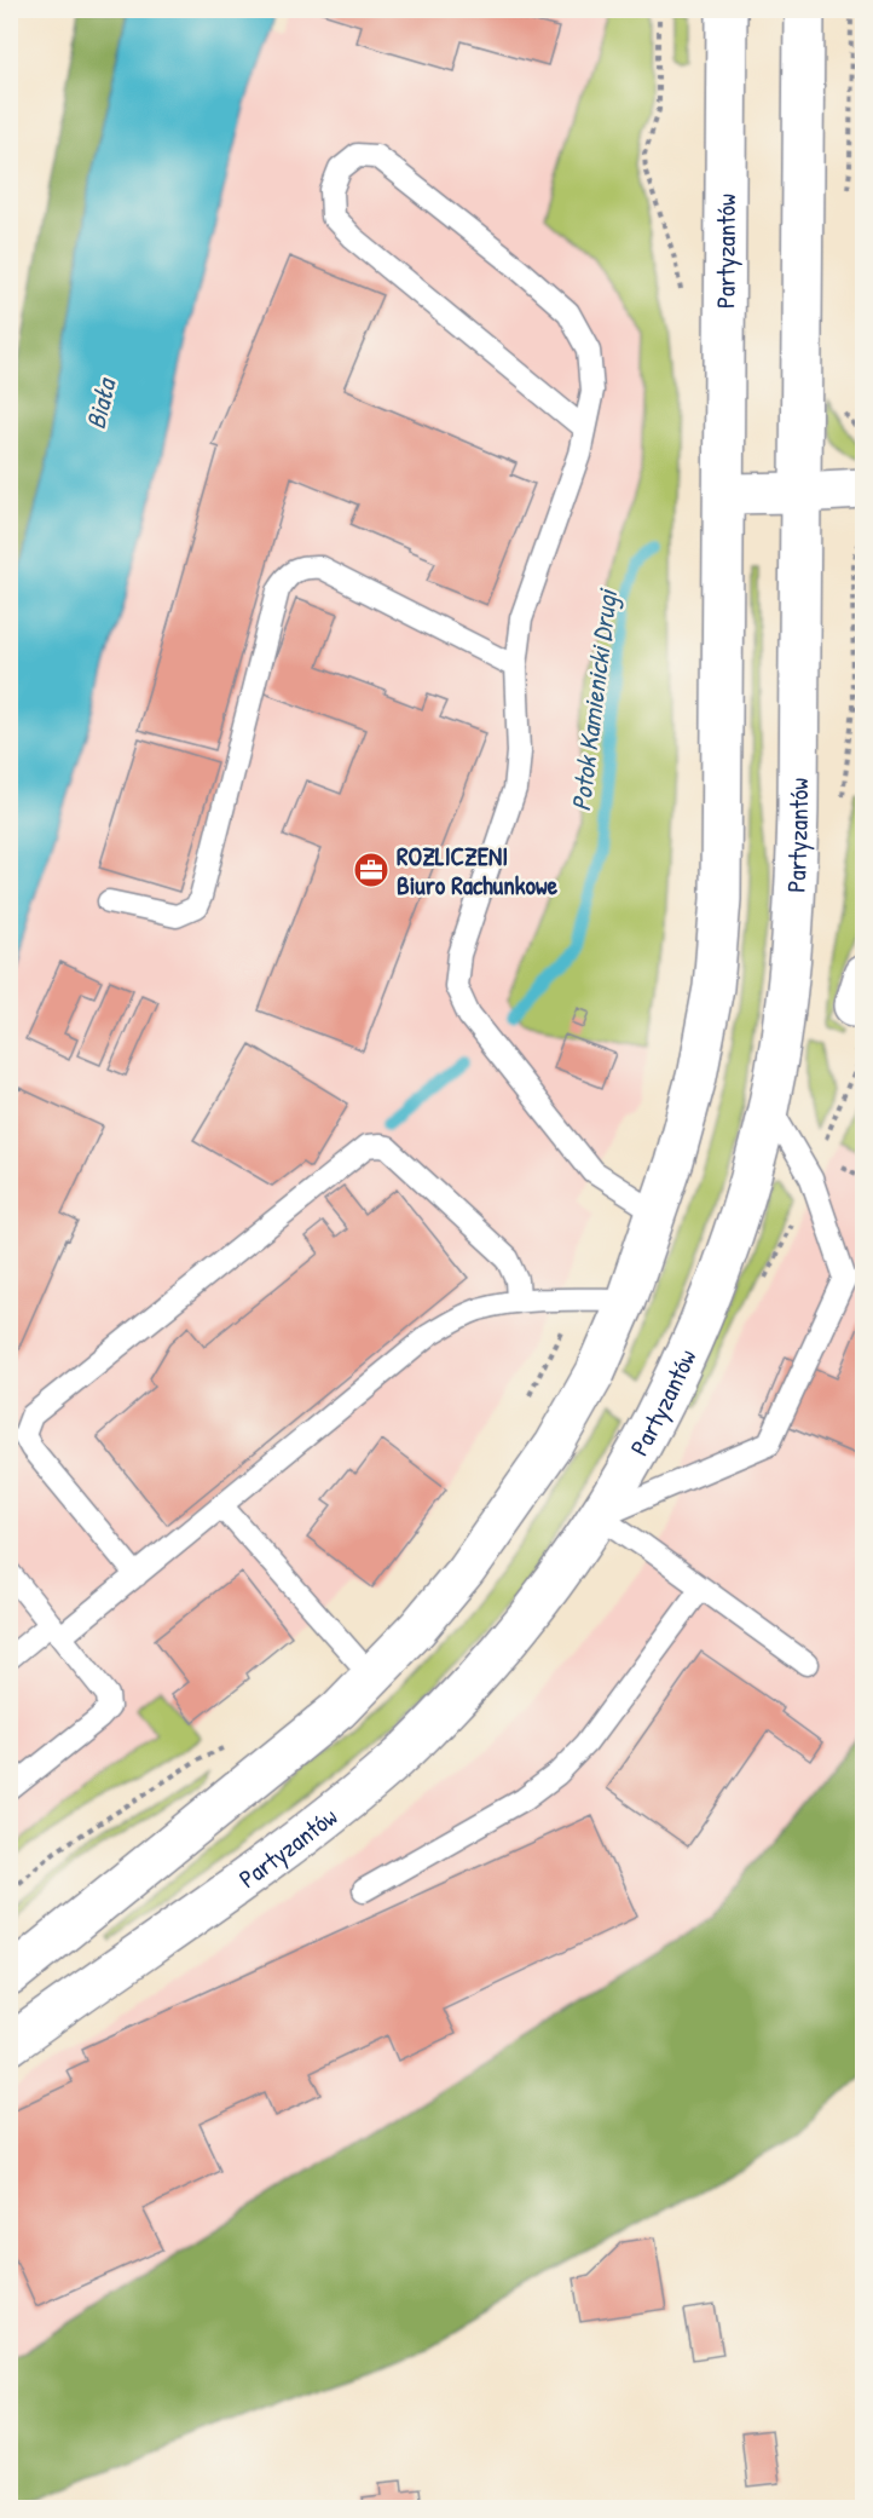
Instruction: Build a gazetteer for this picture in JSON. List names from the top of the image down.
{
  "streets": {
    "main road": ["Partyzantów"]
  },
  "water": ["Biała", "Potok Kamienicki Drugi"],
  "places": {
    "office": ["ROZLICZENI Biuro Rachunkowe"]
  }
}
